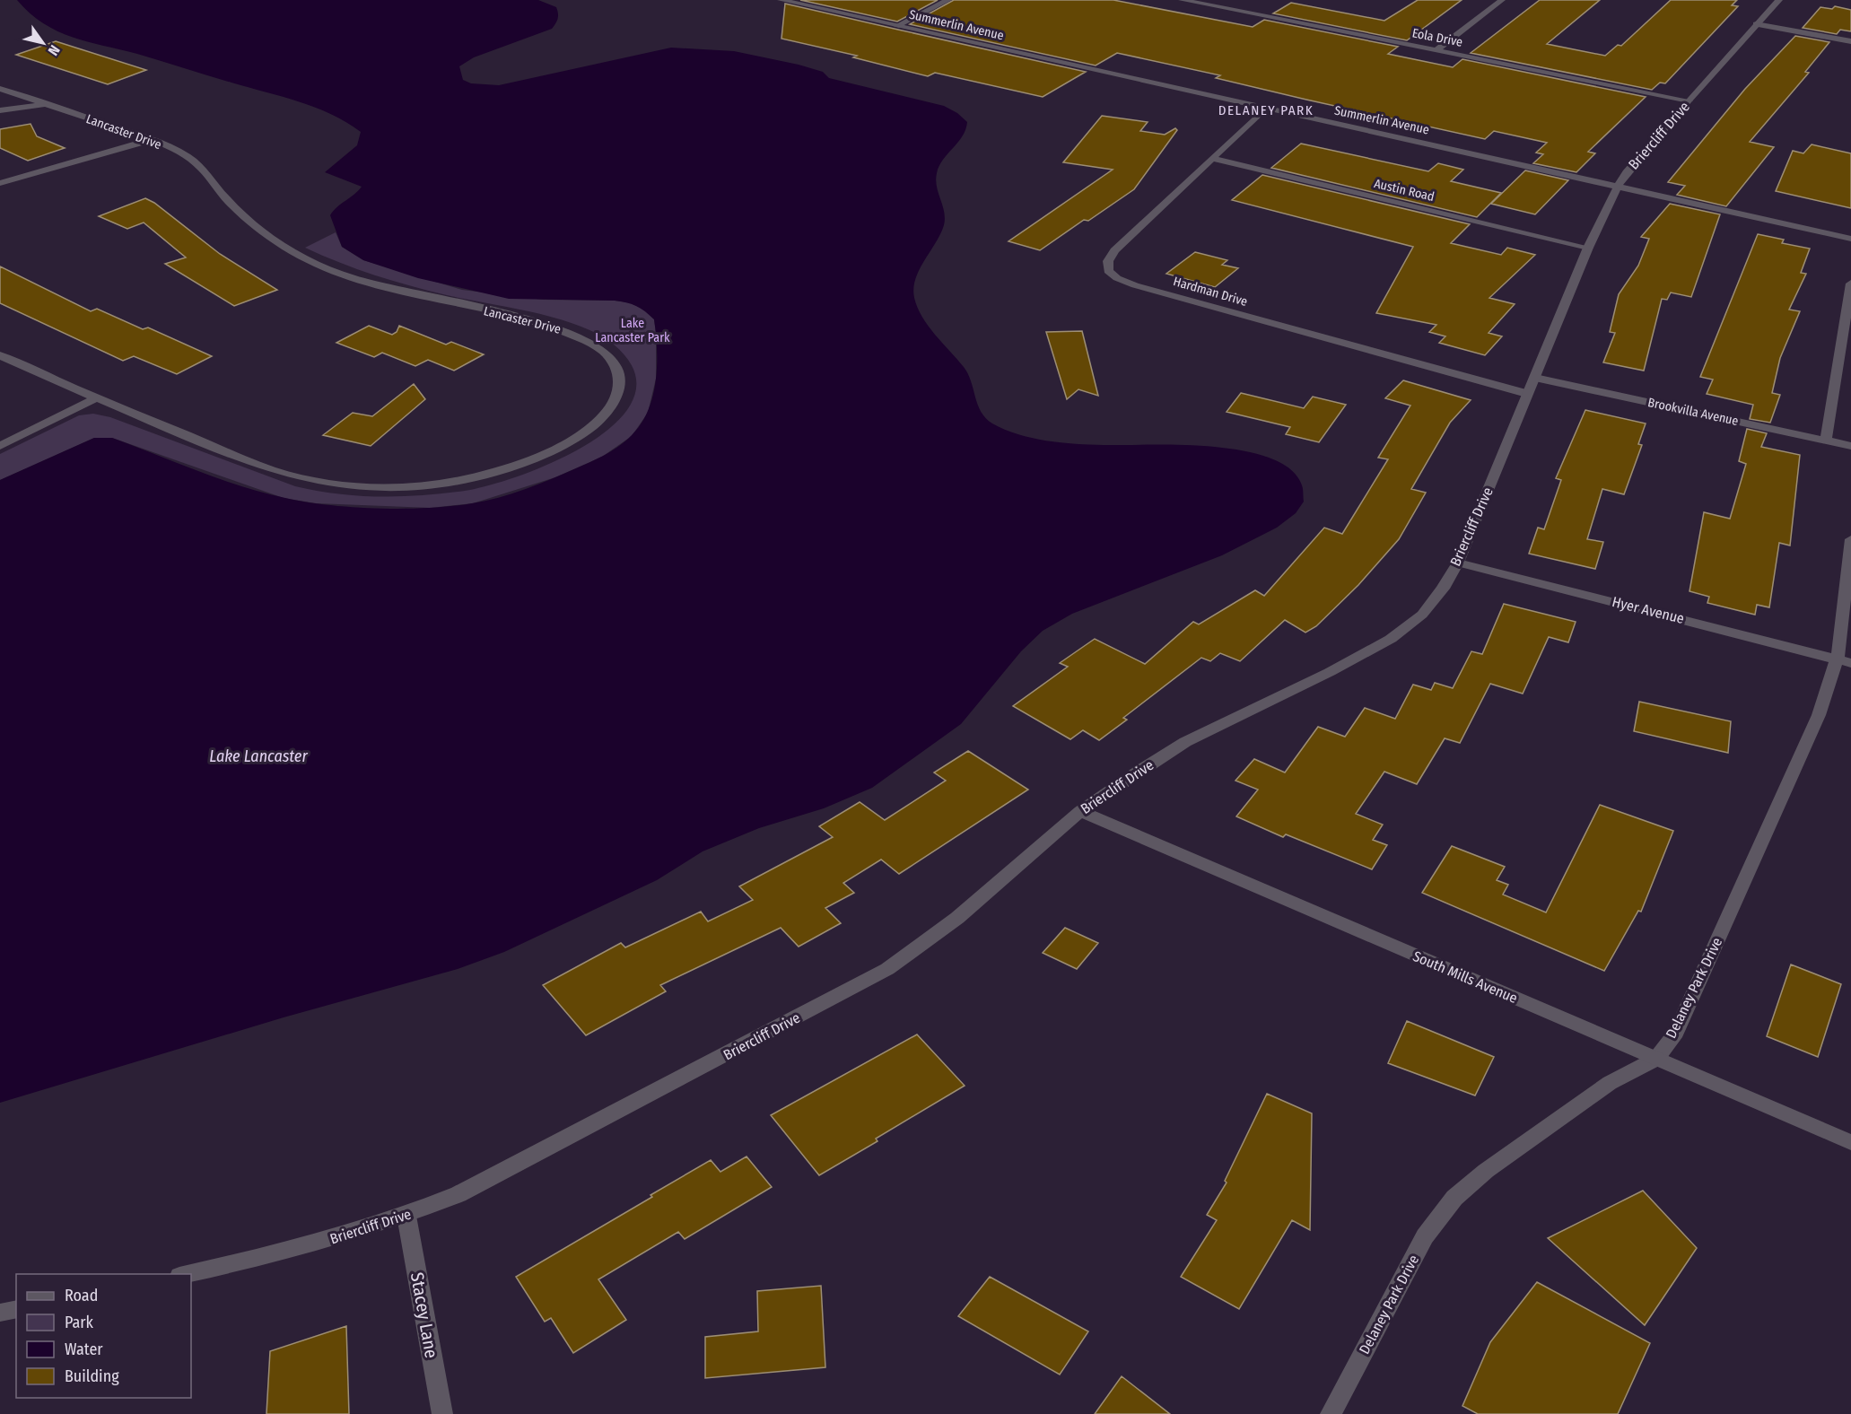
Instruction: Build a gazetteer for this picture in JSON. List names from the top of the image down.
{
  "streets": {
    "street": [
      "Summerlin Avenue",
      "Eola Drive",
      "Lancaster Drive",
      "Briercliff Drive",
      "Austin Road",
      "Hardman Drive",
      "Brookvilla Avenue",
      "Hyer Avenue",
      "South Mills Avenue",
      "Delaney Park Drive",
      "Stacey Lane"
    ]
  },
  "crossings": [
    ["Summerlin Avenue", "Briercliff Drive"],
    ["Summerlin Avenue", "Hardman Drive"],
    ["Eola Drive", "Briercliff Drive"],
    ["Briercliff Drive", "Austin Road"],
    ["Briercliff Drive", "Hardman Drive"],
    ["Briercliff Drive", "Brookvilla Avenue"],
    ["Briercliff Drive", "Hyer Avenue"],
    ["Briercliff Drive", "South Mills Avenue"],
    ["Briercliff Drive", "Stacey Lane"],
    ["Austin Road", "Hardman Drive"],
    ["Hyer Avenue", "Delaney Park Drive"],
    ["South Mills Avenue", "Delaney Park Drive"]
  ],
  "districts": ["DELANEY PARK"],
  "water": ["Lake Lancaster"],
  "parks": ["Lake Lancaster Park"],
  "legend": [
    "Road",
    "Park",
    "Water",
    "Building"
  ],
  "north": "bottom right"
}
